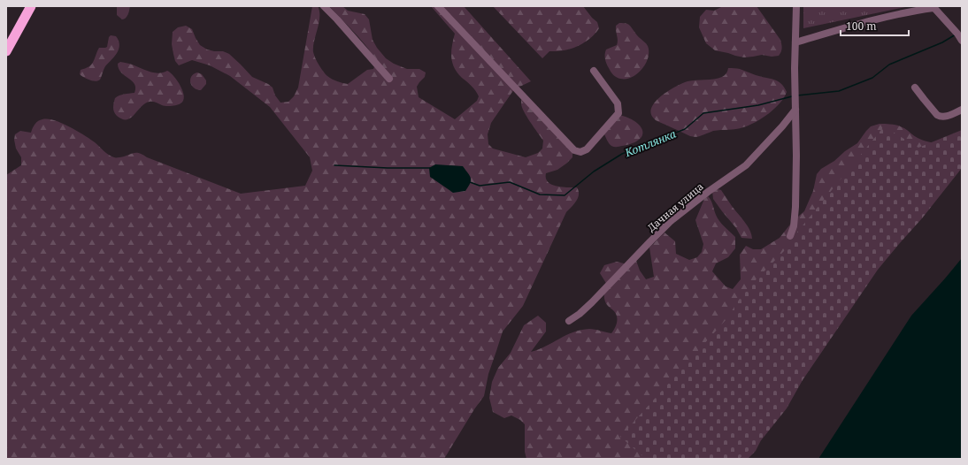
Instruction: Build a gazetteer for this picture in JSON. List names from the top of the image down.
{
  "streets": {
    "street": ["Дачная улица"]
  },
  "water": ["Котлянка"],
  "scale_bar": "100 m"
}
